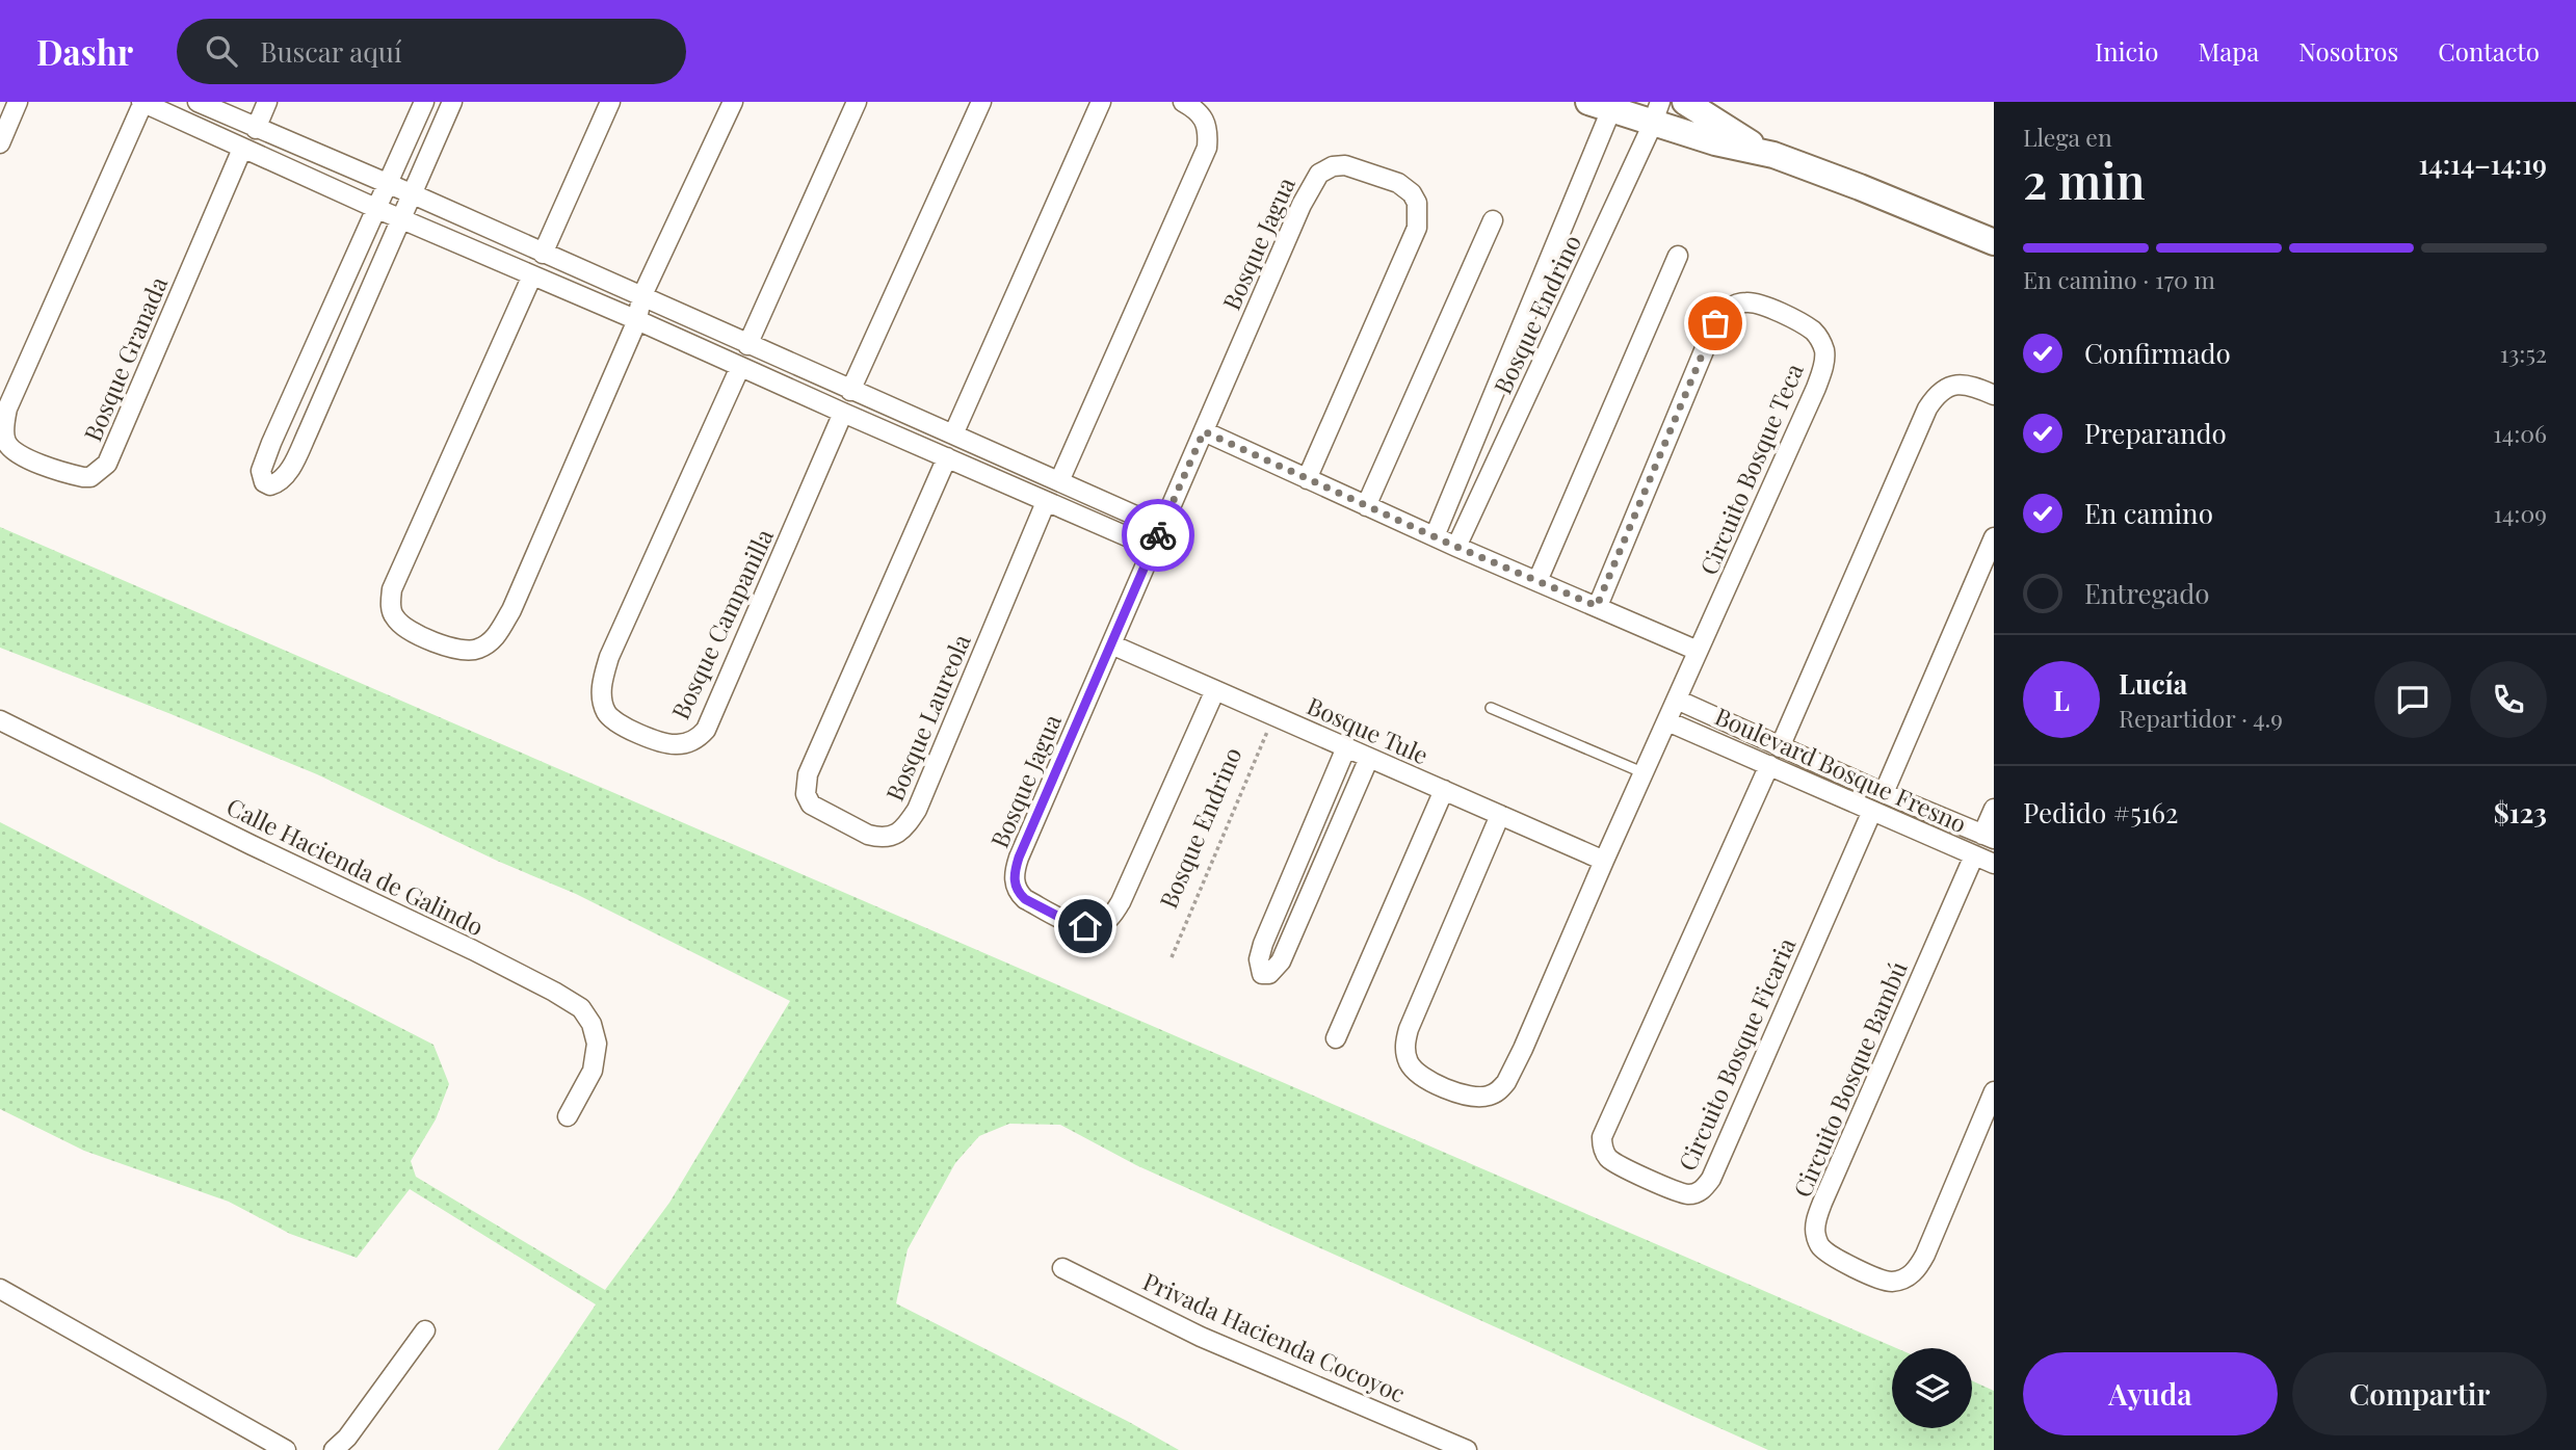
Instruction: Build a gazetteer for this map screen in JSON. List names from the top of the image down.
{
  "streets": {
    "street": [
      "Bosque Jagua",
      "Bosque Endrino",
      "Bosque Granada",
      "Circuito Bosque Teca",
      "Bosque Campanilla",
      "Bosque Laureola",
      "Bosque Tule",
      "Boulevard Bosque Fresno",
      "Calle Hacienda de Galindo",
      "Circuito Bosque Ficaria",
      "Circuito Bosque Bambú",
      "Privada Hacienda Cocoyoc"
    ]
  },
  "crossings": [
    ["Bosque Jagua", "Bosque Tule"],
    ["Bosque Endrino", "Bosque Tule"],
    ["Boulevard Bosque Fresno", "Circuito Bosque Ficaria"],
    ["Boulevard Bosque Fresno", "Circuito Bosque Bambú"]
  ],
  "page": {
    "header": "Dashr",
    "search": "Buscar aquí",
    "nav": [
      "Inicio",
      "Mapa",
      "Nosotros",
      "Contacto"
    ],
    "heading": ["2 min", "Llega en", "14:14–14:19"],
    "panel": [
      "Lucía",
      "Repartidor · 4.9",
      "Pedido #5162",
      "$123"
    ],
    "bar": "En camino · 170 m",
    "list": [
      ["Confirmado", "13:52"],
      ["Preparando", "14:06"],
      ["En camino", "14:09"],
      "Entregado"
    ],
    "round": "L",
    "buttons": ["Ayuda", "Compartir"]
  }
}
